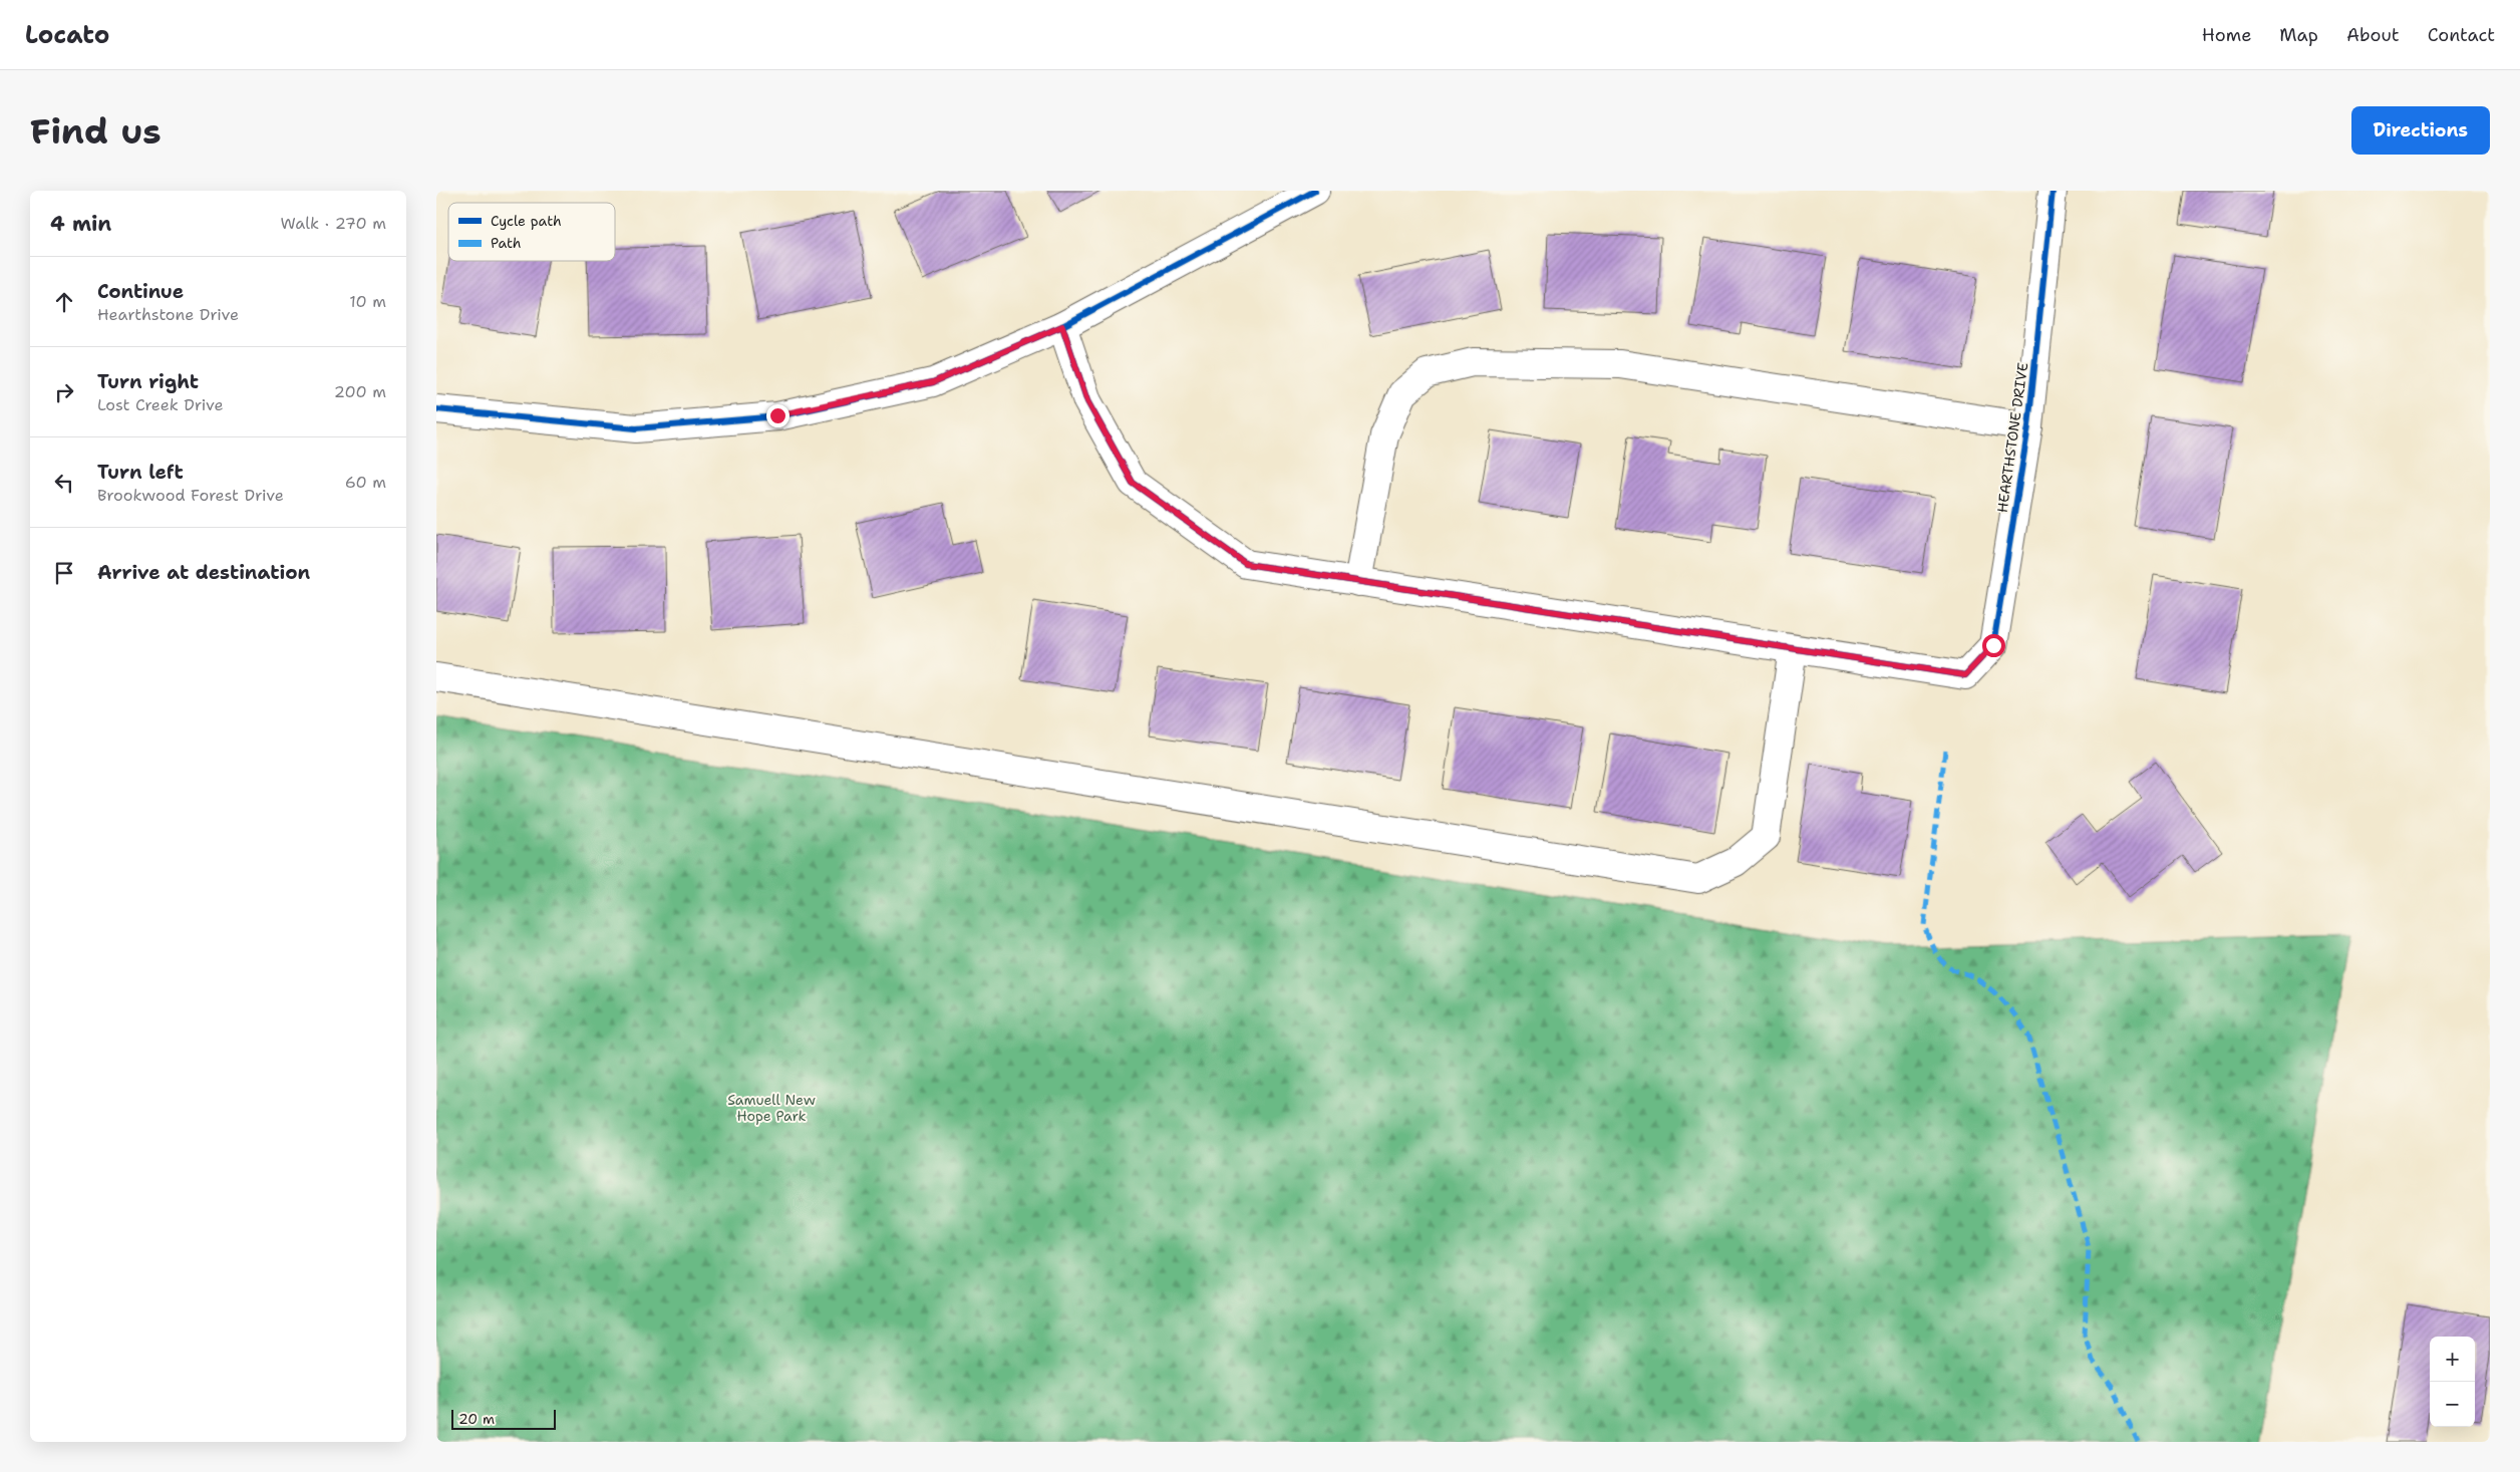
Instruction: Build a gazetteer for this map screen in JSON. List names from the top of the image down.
{
  "streets": {
    "street": ["HEARTHSTONE DRIVE"]
  },
  "parks": ["Samuell New Hope Park"],
  "legend": ["Cycle path", "Path"],
  "scale_bar": "20 m",
  "page": {
    "header": "Locato",
    "nav": [
      "Home",
      "Map",
      "About",
      "Contact"
    ],
    "buttons": "Directions",
    "title": "Find us",
    "heading": ["4 min", "Walk · 270 m"],
    "list": [
      ["Continue", "Hearthstone Drive", "10 m"],
      ["Turn right", "Lost Creek Drive", "200 m"],
      ["Turn left", "Brookwood Forest Drive", "60 m"],
      "Arrive at destination"
    ],
    "map_buttons": ["+", "−"],
    "scale": "20 m"
  }
}
